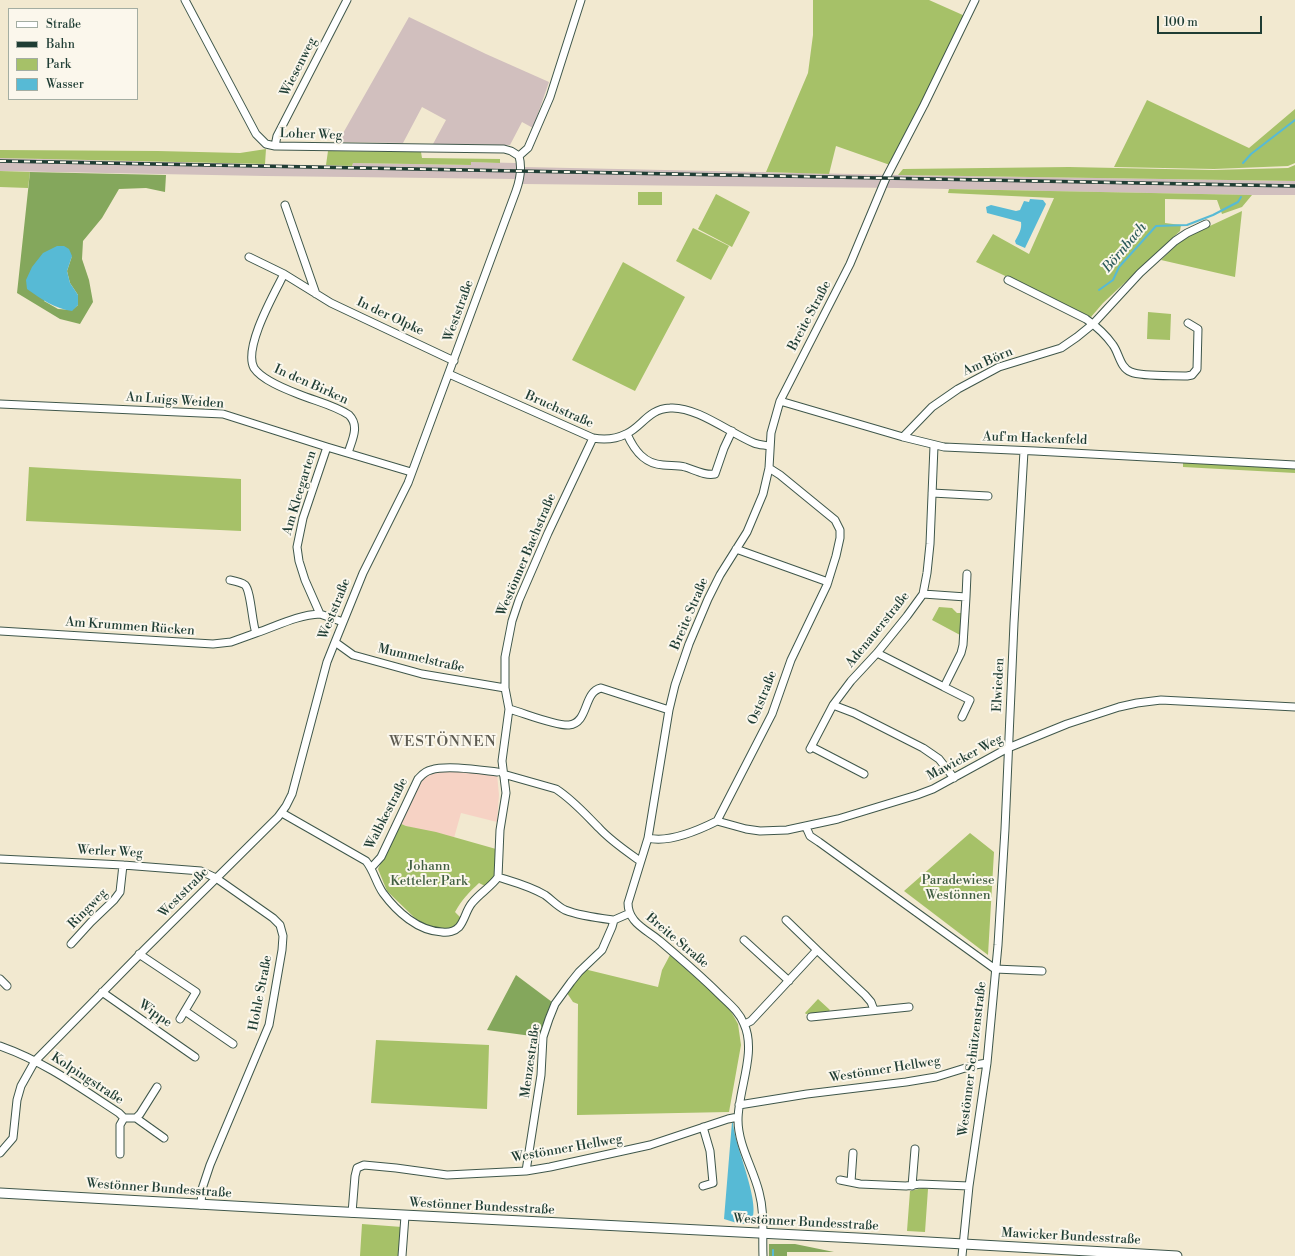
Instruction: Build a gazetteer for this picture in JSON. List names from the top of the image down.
{
  "streets": {
    "main road": ["Westönner Bundesstraße", "Mawicker Bundesstraße"],
    "street": [
      "Wiesenweg",
      "Loher Weg",
      "Weststraße",
      "Breite Straße",
      "In der Olpke",
      "Am Börn",
      "In den Birken",
      "An Luigs Weiden",
      "Bruchstraße",
      "Auf'm Hackenfeld",
      "Am Kleegarten",
      "Westönner Bachstraße",
      "Am Krummen Rücken",
      "Adenauerstraße",
      "Mummelstraße",
      "Elwieden",
      "Oststraße",
      "Mawicker Weg",
      "Walbkestraße",
      "Werler Weg",
      "Ringweg",
      "Hohle Straße",
      "Wippe",
      "Westönner Schützenstraße",
      "Menzestraße",
      "Westönner Hellweg",
      "Kolpingstraße"
    ]
  },
  "crossings": [
    ["Wiesenweg", "Loher Weg"],
    ["Loher Weg", "Weststraße"],
    ["Weststraße", "In der Olpke"],
    ["Weststraße", "An Luigs Weiden"],
    ["Weststraße", "Bruchstraße"],
    ["Weststraße", "Mummelstraße"],
    ["Weststraße", "Werler Weg"],
    ["Weststraße", "Hohle Straße"],
    ["Weststraße", "Wippe"],
    ["Weststraße", "Kolpingstraße"],
    ["Breite Straße", "Bruchstraße"],
    ["Breite Straße", "Auf'm Hackenfeld"],
    ["Breite Straße", "Oststraße"],
    ["Breite Straße", "Walbkestraße"],
    ["Breite Straße", "Westönner Hellweg"],
    ["Breite Straße", "Westönner Bundesstraße"],
    ["In der Olpke", "In den Birken"],
    ["Am Börn", "Auf'm Hackenfeld"],
    ["In den Birken", "An Luigs Weiden"],
    ["An Luigs Weiden", "Am Kleegarten"],
    ["Bruchstraße", "Westönner Bachstraße"],
    ["Auf'm Hackenfeld", "Adenauerstraße"],
    ["Auf'm Hackenfeld", "Elwieden"],
    ["Am Kleegarten", "Am Krummen Rücken"],
    ["Westönner Bachstraße", "Mummelstraße"],
    ["Westönner Bachstraße", "Walbkestraße"],
    ["Elwieden", "Mawicker Weg"],
    ["Elwieden", "Westönner Schützenstraße"],
    ["Oststraße", "Mawicker Weg"],
    ["Mawicker Weg", "Westönner Schützenstraße"],
    ["Werler Weg", "Ringweg"],
    ["Werler Weg", "Hohle Straße"],
    ["Hohle Straße", "Westönner Bundesstraße"],
    ["Westönner Schützenstraße", "Westönner Hellweg"],
    ["Westönner Schützenstraße", "Westönner Bundesstraße"],
    ["Westönner Schützenstraße", "Mawicker Bundesstraße"],
    ["Menzestraße", "Westönner Hellweg"],
    ["Westönner Hellweg", "Westönner Bundesstraße"],
    ["Westönner Bundesstraße", "Mawicker Bundesstraße"]
  ],
  "districts": ["WESTÖNNEN"],
  "water": ["Börnbach"],
  "parks": ["Johann Ketteler Park", "Paradewiese Westönnen"],
  "legend": [
    "Straße",
    "Bahn",
    "Park",
    "Wasser"
  ],
  "scale_bar": "100 m"
}
